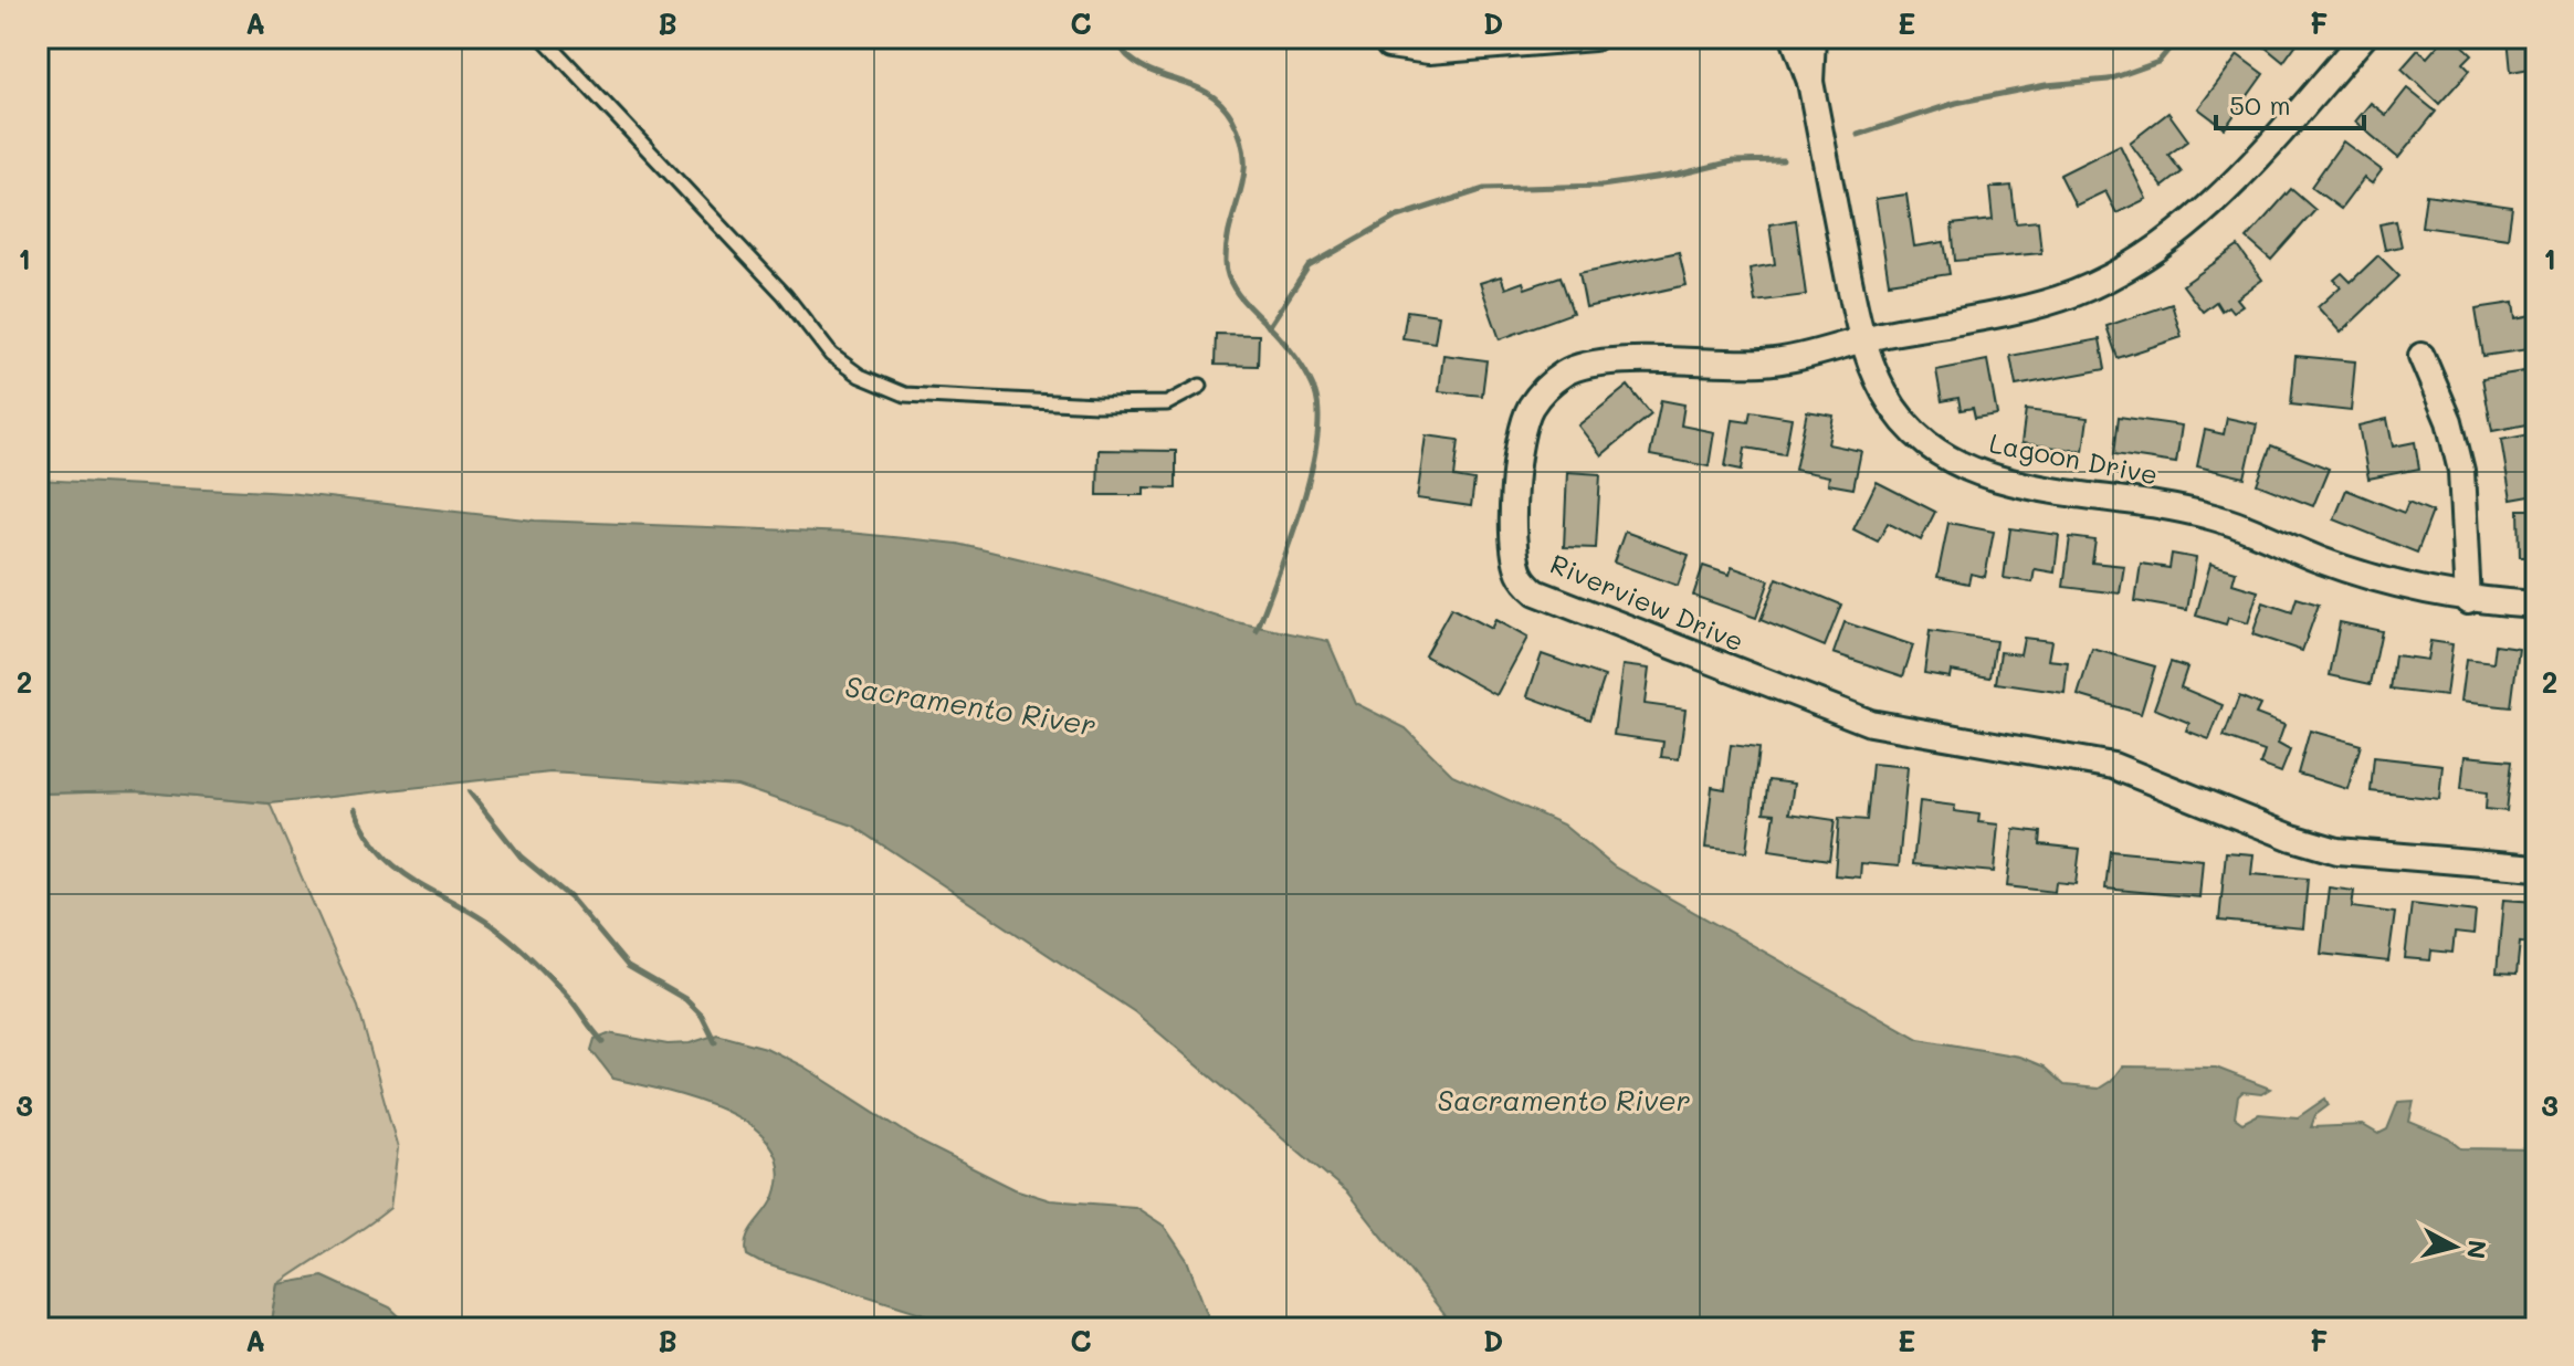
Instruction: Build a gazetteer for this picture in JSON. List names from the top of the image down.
{
  "streets": {
    "street": ["Lagoon Drive", "Riverview Drive"]
  },
  "crossings": [
    ["Lagoon Drive", "Riverview Drive"]
  ],
  "water": ["Sacramento River"],
  "scale_bar": "50 m",
  "north": "right",
  "grid": {
    "columns": [
      "A",
      "B",
      "C",
      "D",
      "E",
      "F"
    ],
    "rows": ["1", "2", "3"]
  }
}
